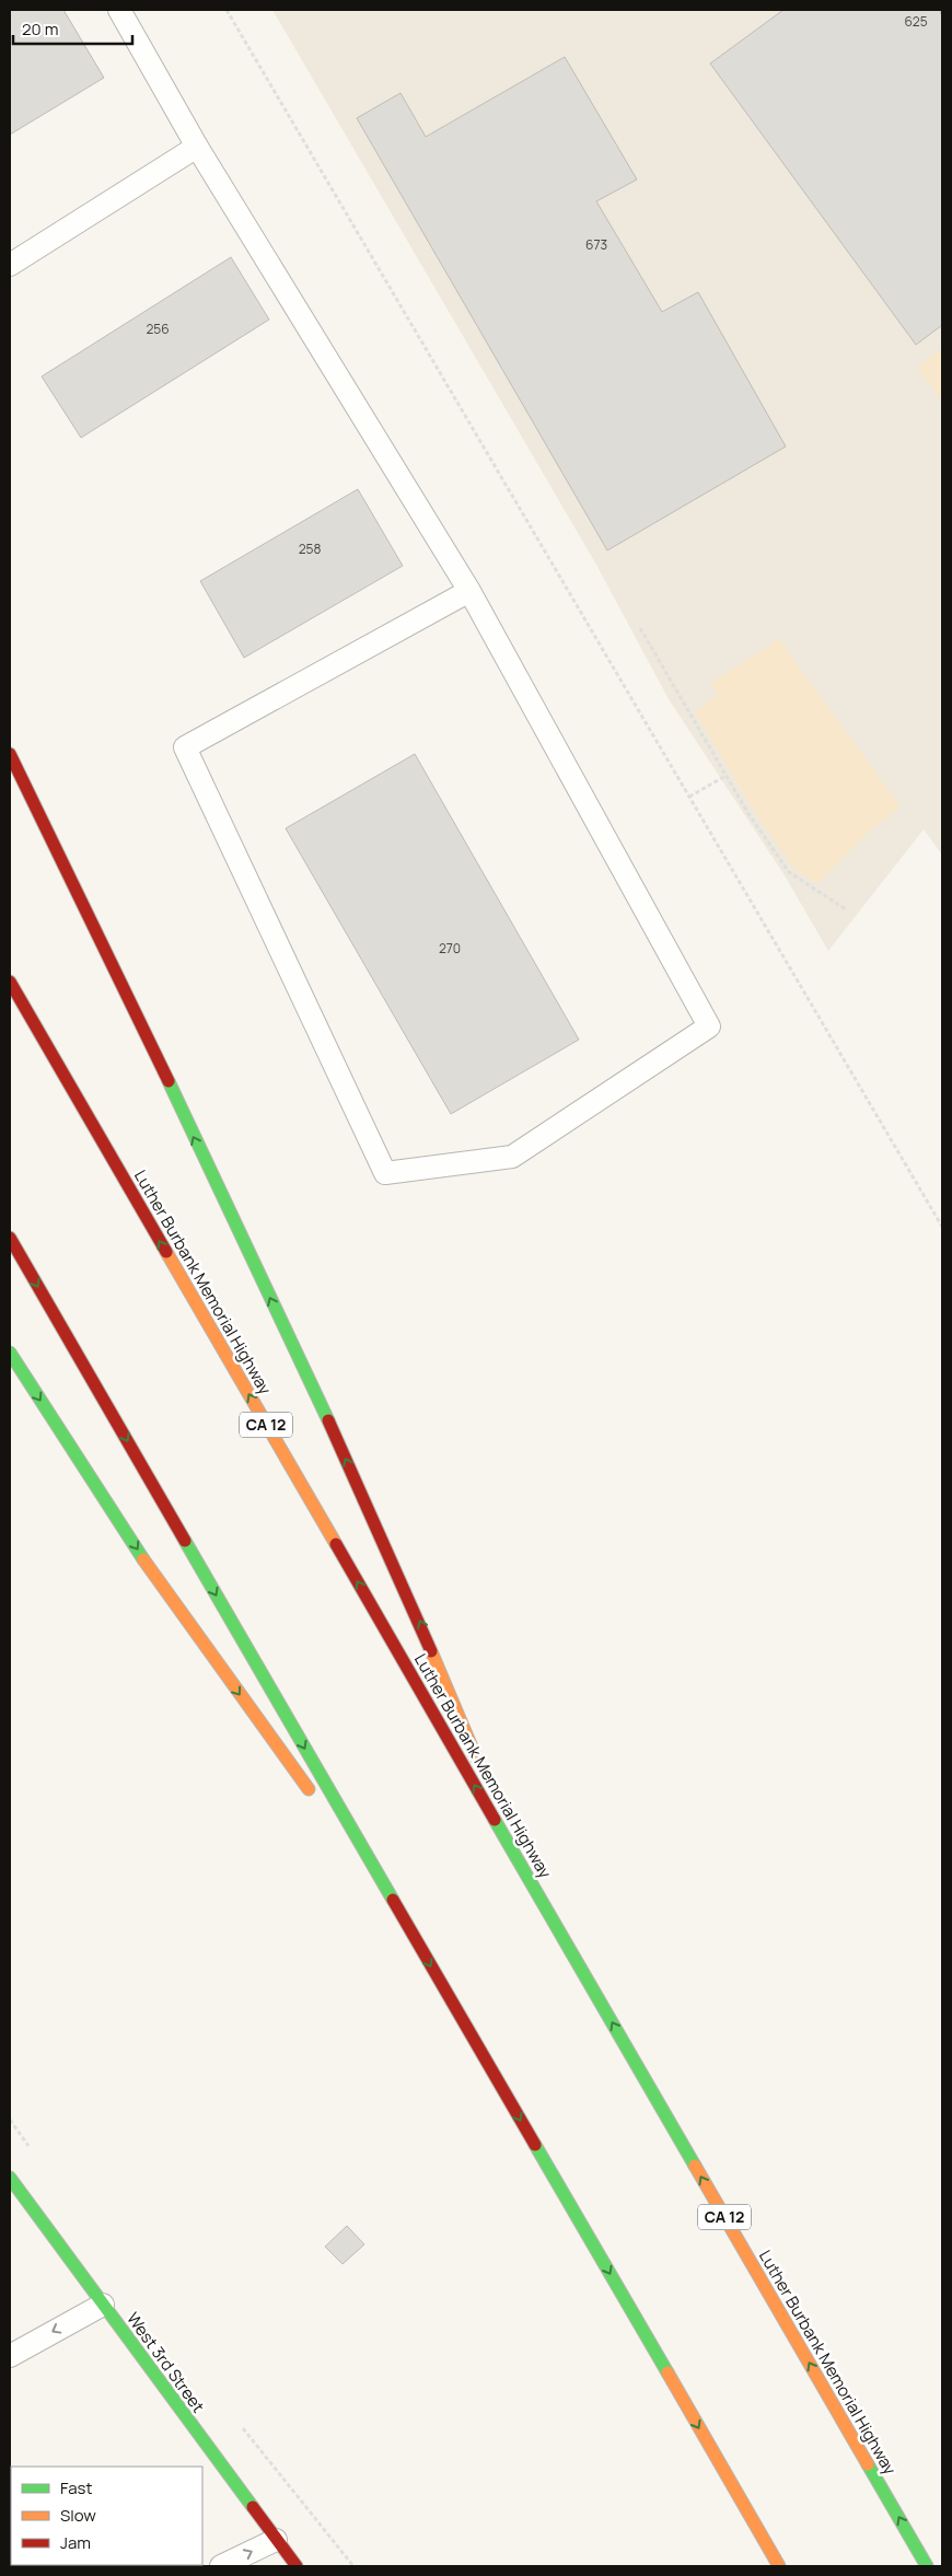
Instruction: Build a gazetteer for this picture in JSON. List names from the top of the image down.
{
  "streets": {
    "main road": ["Luther Burbank Memorial Highway", "CA 12", "West 3rd Street"]
  },
  "house_numbers": [
    "625",
    "673",
    "256",
    "258",
    "270"
  ],
  "legend": ["Fast", "Slow", "Jam"],
  "scale_bar": "20 m"
}
